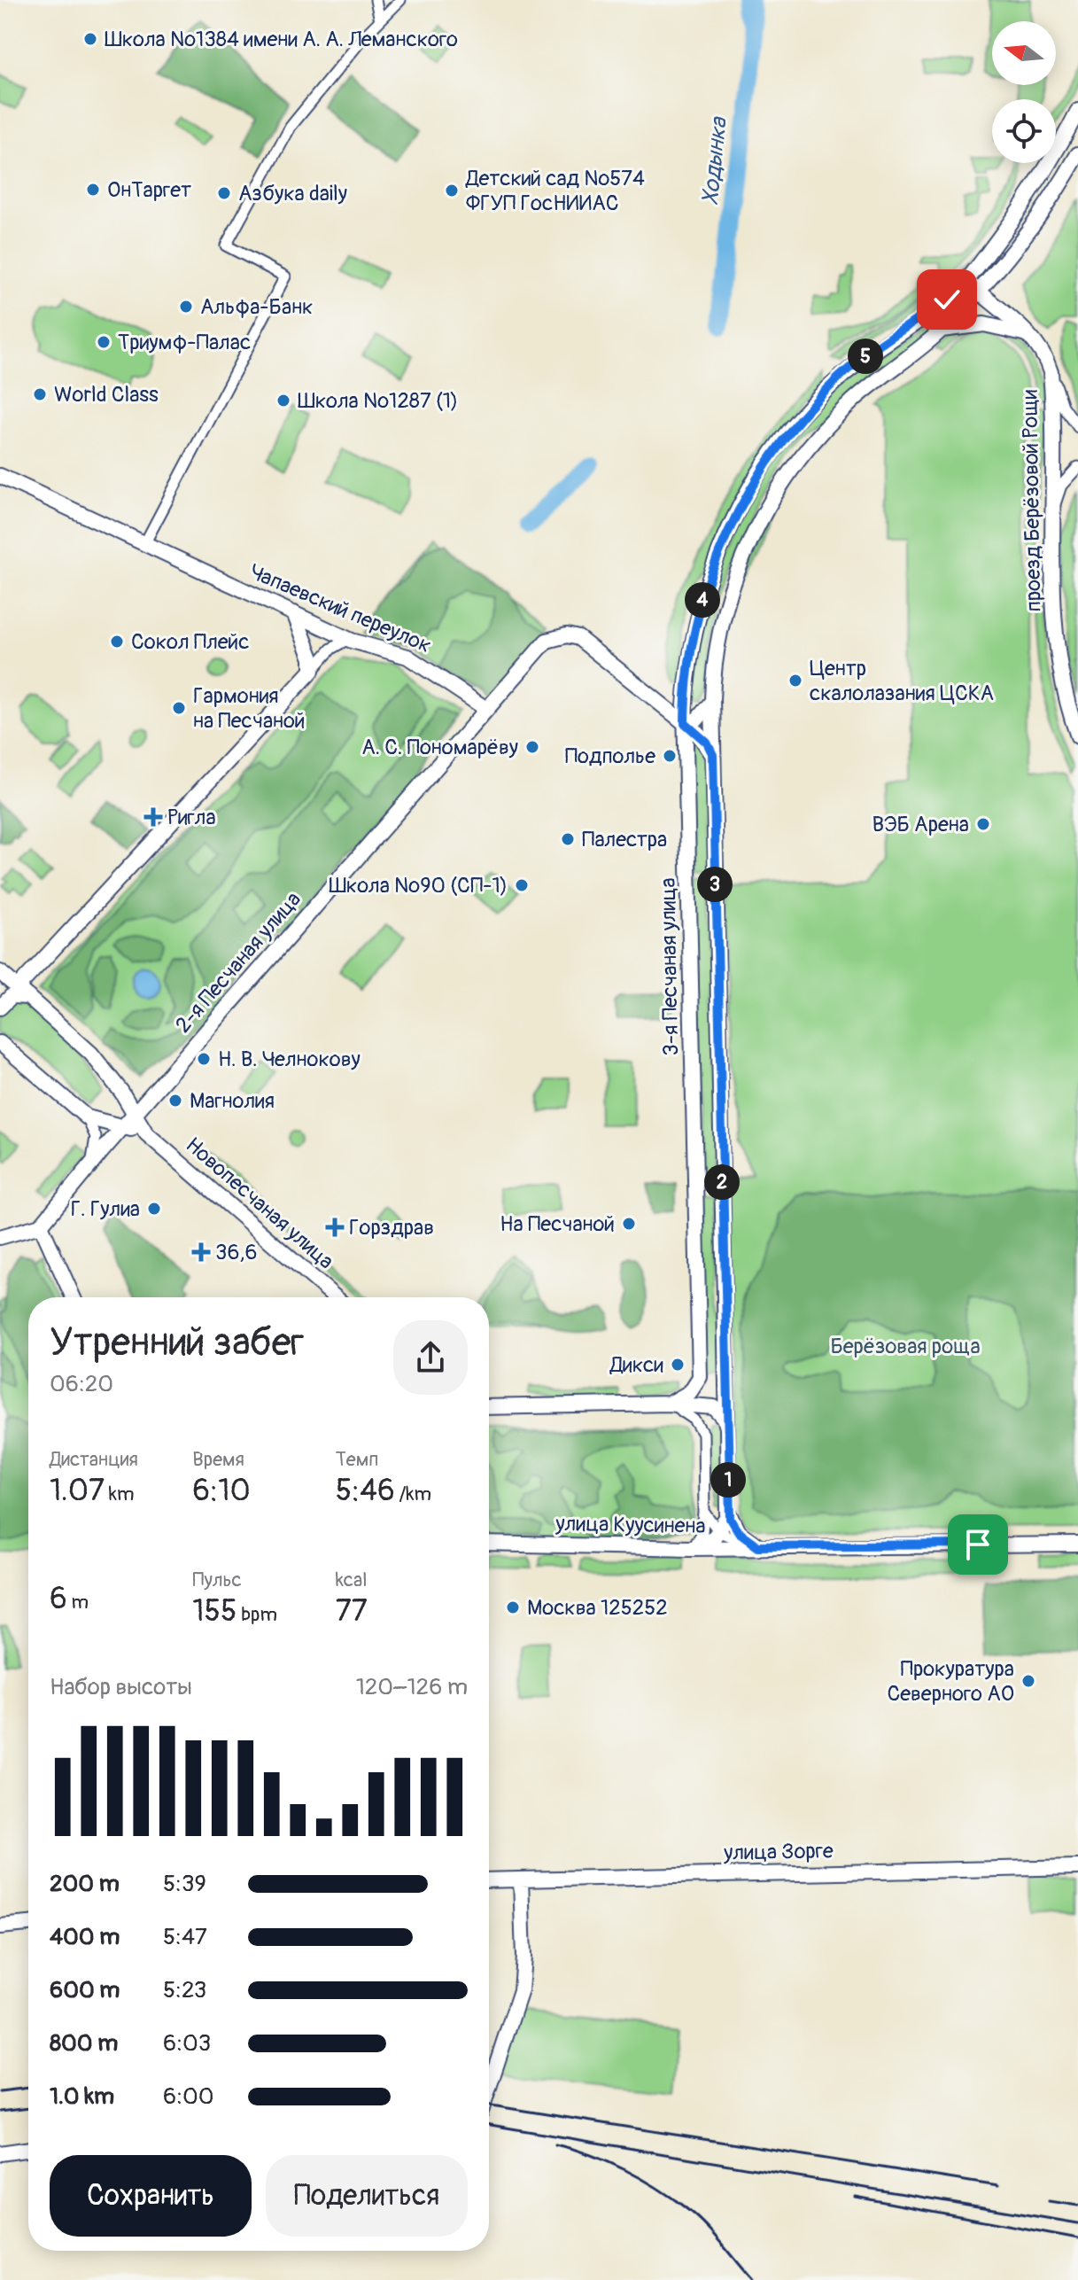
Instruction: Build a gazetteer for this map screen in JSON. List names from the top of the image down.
{
  "streets": {
    "street": [
      "проезд Берёзовой Рощи",
      "Чапаевский переулок",
      "2-я Песчаная улица",
      "3-я Песчаная улица",
      "Новопесчаная улица",
      "улица Куусинена",
      "улица Зорге"
    ]
  },
  "crossings": [
    ["проезд Берёзовой Рощи", "3-я Песчаная улица"],
    ["Чапаевский переулок", "2-я Песчаная улица"],
    ["2-я Песчаная улица", "Новопесчаная улица"]
  ],
  "water": ["Ходынка"],
  "parks": ["Берёзовая роща"],
  "places": {
    "other": [
      "Школа №1384 имени А. А. Леманского",
      "ОнТаргет",
      "Детский сад №574 ФГУП ГосНИИАС",
      "Азбука daily",
      "Альфа-Банк",
      "Триумф-Палас",
      "World Class",
      "Школа №1287 (1)",
      "Сокол Плейс",
      "Центр скалолазания ЦСКА",
      "Гармония на Песчаной",
      "А. С. Пономарёву",
      "Подполье",
      "ВЭБ Арена",
      "Палестра",
      "Школа №90 (СП-1)",
      "Н. В. Челнокову",
      "Магнолия",
      "Г. Гулиа",
      "На Песчаной",
      "Дикси",
      "Москва 125252",
      "Прокуратура Северного АО"
    ],
    "health": ["Ригла", "Горздрав", "36,6"]
  },
  "north": "left",
  "page": {
    "pins": [
      "5",
      "4",
      "3",
      "2",
      "1"
    ],
    "heading": ["Утренний забег", "06:20"],
    "stats": [
      ["Дистанция", "1.07 km"],
      ["Время", "6:10"],
      ["Темп", "5:46 /km"],
      ["6 m"],
      ["Пульс", "155 bpm"],
      ["kcal", "77"]
    ],
    "chart": ["Набор высоты", "120–126 m"],
    "list": [
      {
        "name": "200 m",
        "note": "5:39"
      },
      {
        "name": "400 m",
        "note": "5:47"
      },
      {
        "name": "600 m",
        "note": "5:23"
      },
      {
        "name": "800 m",
        "note": "6:03"
      },
      {
        "name": "1.0 km",
        "note": "6:00"
      }
    ],
    "buttons": ["Сохранить", "Поделиться"]
  }
}
